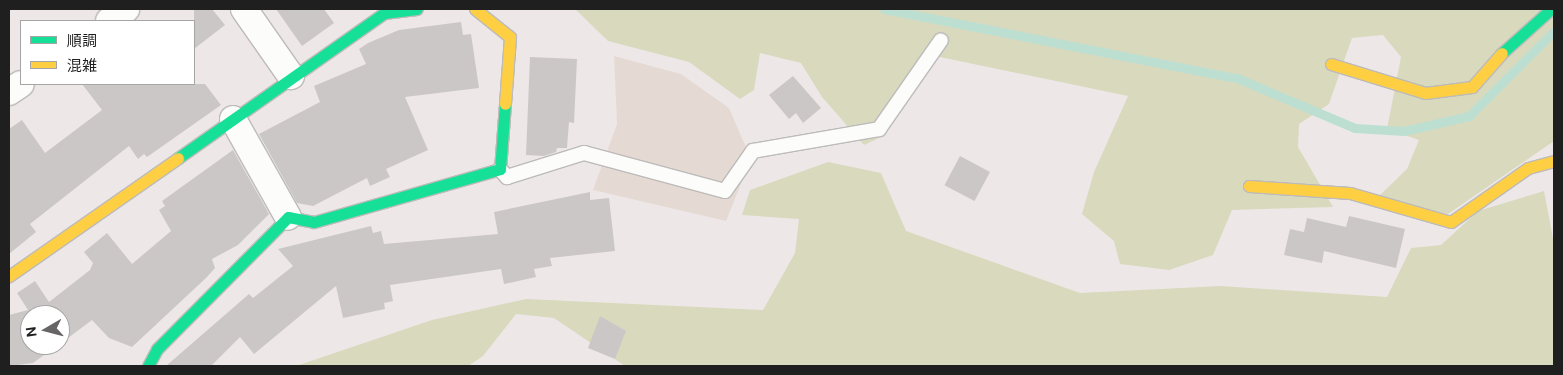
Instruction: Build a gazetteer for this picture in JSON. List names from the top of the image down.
{
  "legend": ["順調", "混雑"],
  "north": "left"
}
